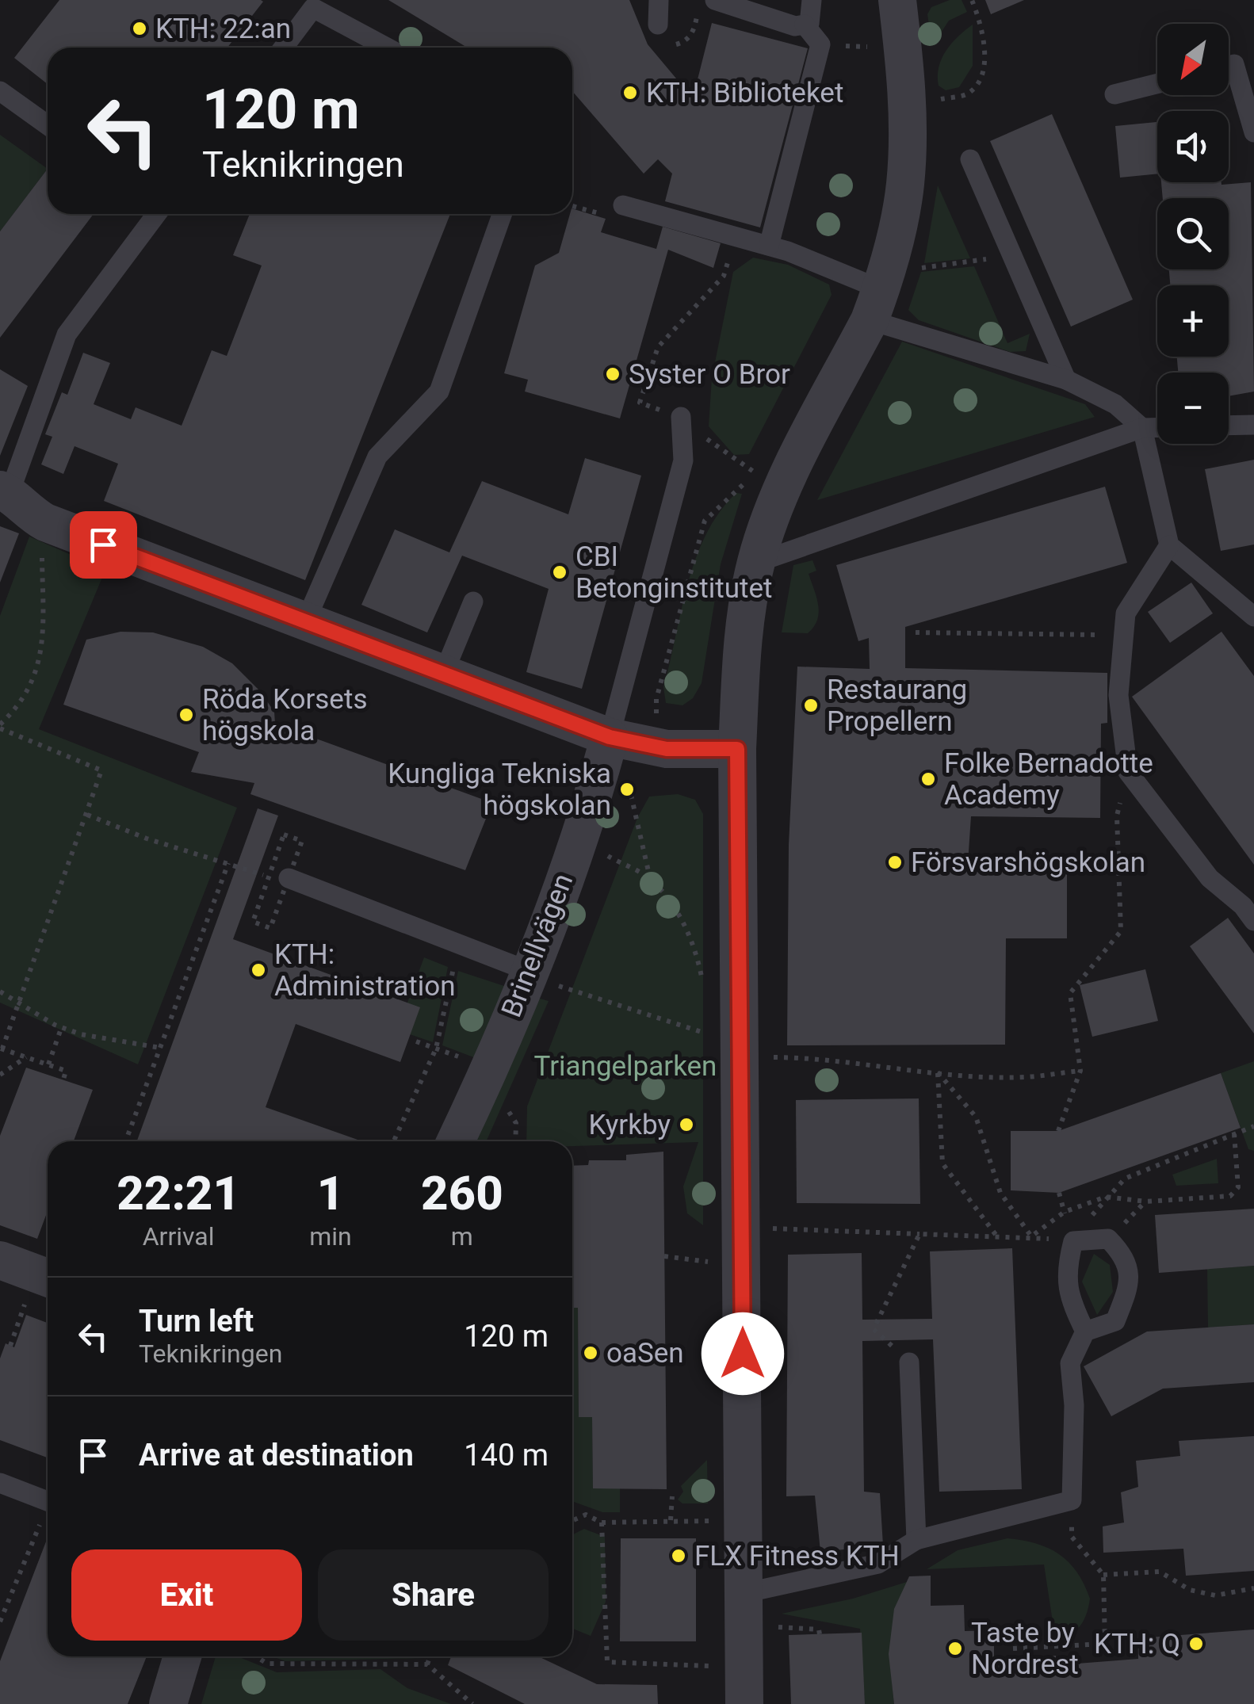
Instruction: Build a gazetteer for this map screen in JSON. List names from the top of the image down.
{
  "streets": {
    "street": ["Brinellvägen"]
  },
  "parks": ["Triangelparken"],
  "places": [
    "KTH: 22:an",
    "KTH: Biblioteket",
    "Syster O Bror",
    "CBI Betonginstitutet",
    "Restaurang Propellern",
    "Röda Korsets högskola",
    "Folke Bernadotte Academy",
    "Kungliga Tekniska högskolan",
    "Försvarshögskolan",
    "KTH: Administration",
    "Kyrkby",
    "oaSen",
    "FLX Fitness KTH",
    "KTH: Q",
    "Taste by Nordrest"
  ],
  "north": "bottom left",
  "page": {
    "map_buttons": ["+", "−"],
    "turn": ["120 m", "Teknikringen"],
    "eta": [
      "22:21",
      "Arrival",
      "1",
      "min",
      "260",
      "m"
    ],
    "list": [
      {
        "name": "Turn left",
        "note": "Teknikringen",
        "value": "120 m"
      },
      {
        "name": "Arrive at destination",
        "value": "140 m"
      }
    ],
    "buttons": ["Exit", "Share"]
  }
}
